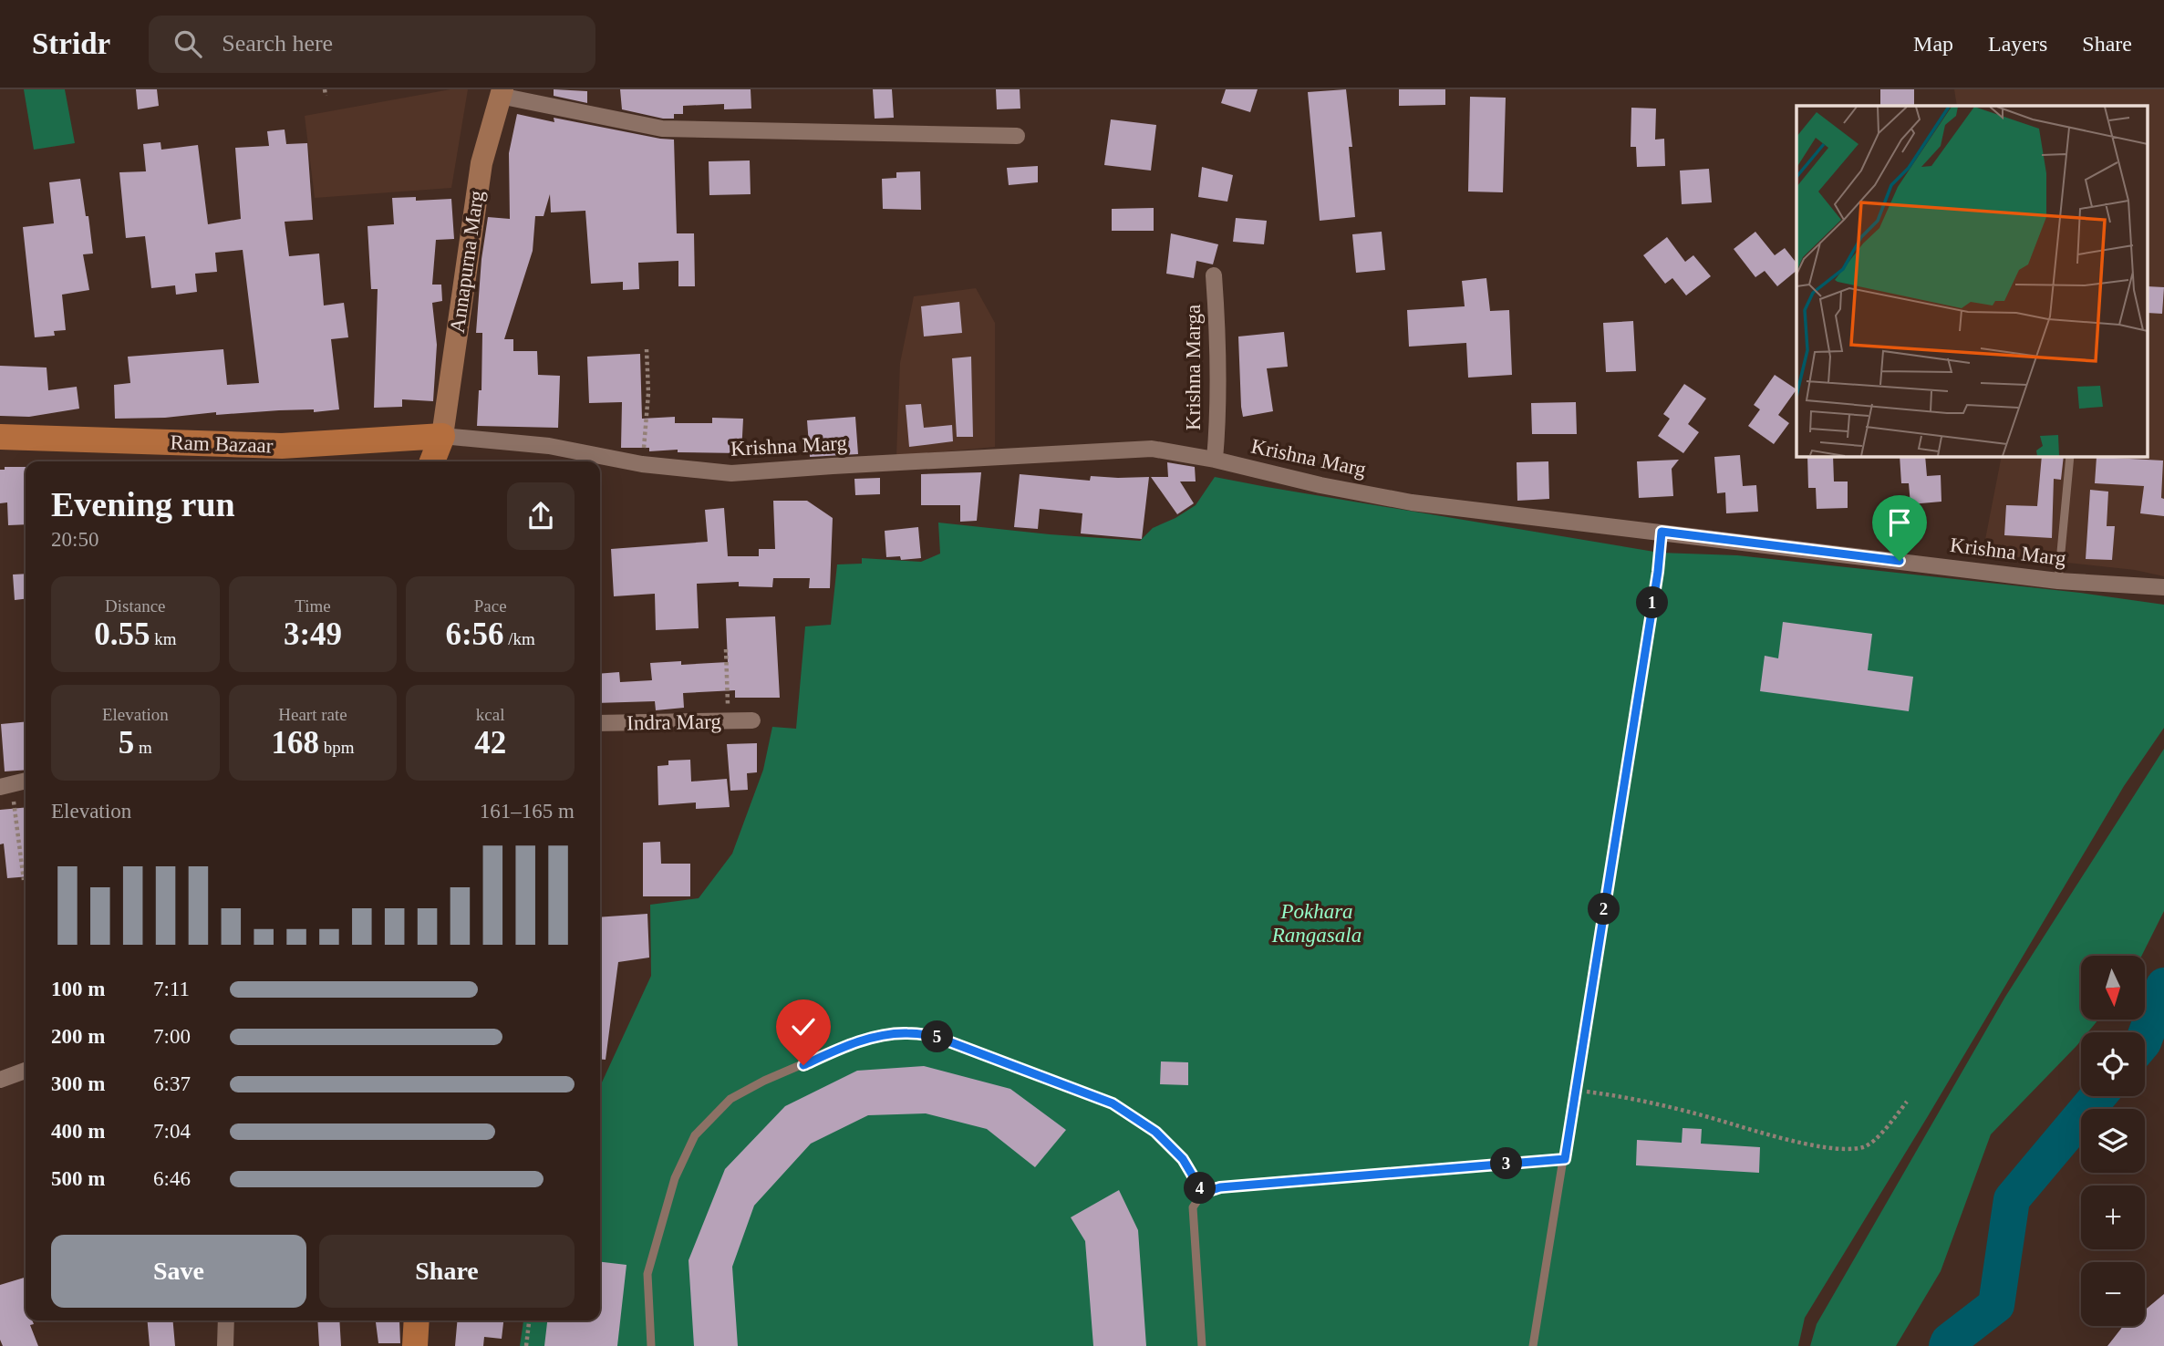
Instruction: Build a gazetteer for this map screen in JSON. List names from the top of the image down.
{
  "streets": {
    "main road": ["Annapurna Marg", "Ram Bazaar"],
    "street": ["Krishna Marga", "Krishna Marg", "Indra Marg"]
  },
  "crossings": [
    ["Annapurna Marg", "Ram Bazaar"],
    ["Annapurna Marg", "Krishna Marg"],
    ["Krishna Marga", "Krishna Marg"],
    ["Ram Bazaar", "Krishna Marg"]
  ],
  "parks": ["Pokhara Rangasala"],
  "north": "bottom",
  "page": {
    "header": "Stridr",
    "search": "Search here",
    "nav": ["Map", "Layers", "Share"],
    "heading": ["Evening run", "20:50"],
    "stats": [
      ["Distance", "0.55 km"],
      ["Time", "3:49"],
      ["Pace", "6:56 /km"],
      ["Elevation", "5 m"],
      ["Heart rate", "168 bpm"],
      ["kcal", "42"]
    ],
    "pins": [
      "1",
      "2",
      "5",
      "3",
      "4"
    ],
    "chart": ["Elevation", "161–165 m"],
    "map_buttons": ["+", "−"],
    "list": [
      {
        "name": "100 m",
        "note": "7:11"
      },
      {
        "name": "200 m",
        "note": "7:00"
      },
      {
        "name": "300 m",
        "note": "6:37"
      },
      {
        "name": "400 m",
        "note": "7:04"
      },
      {
        "name": "500 m",
        "note": "6:46"
      }
    ],
    "buttons": ["Save", "Share"]
  }
}
